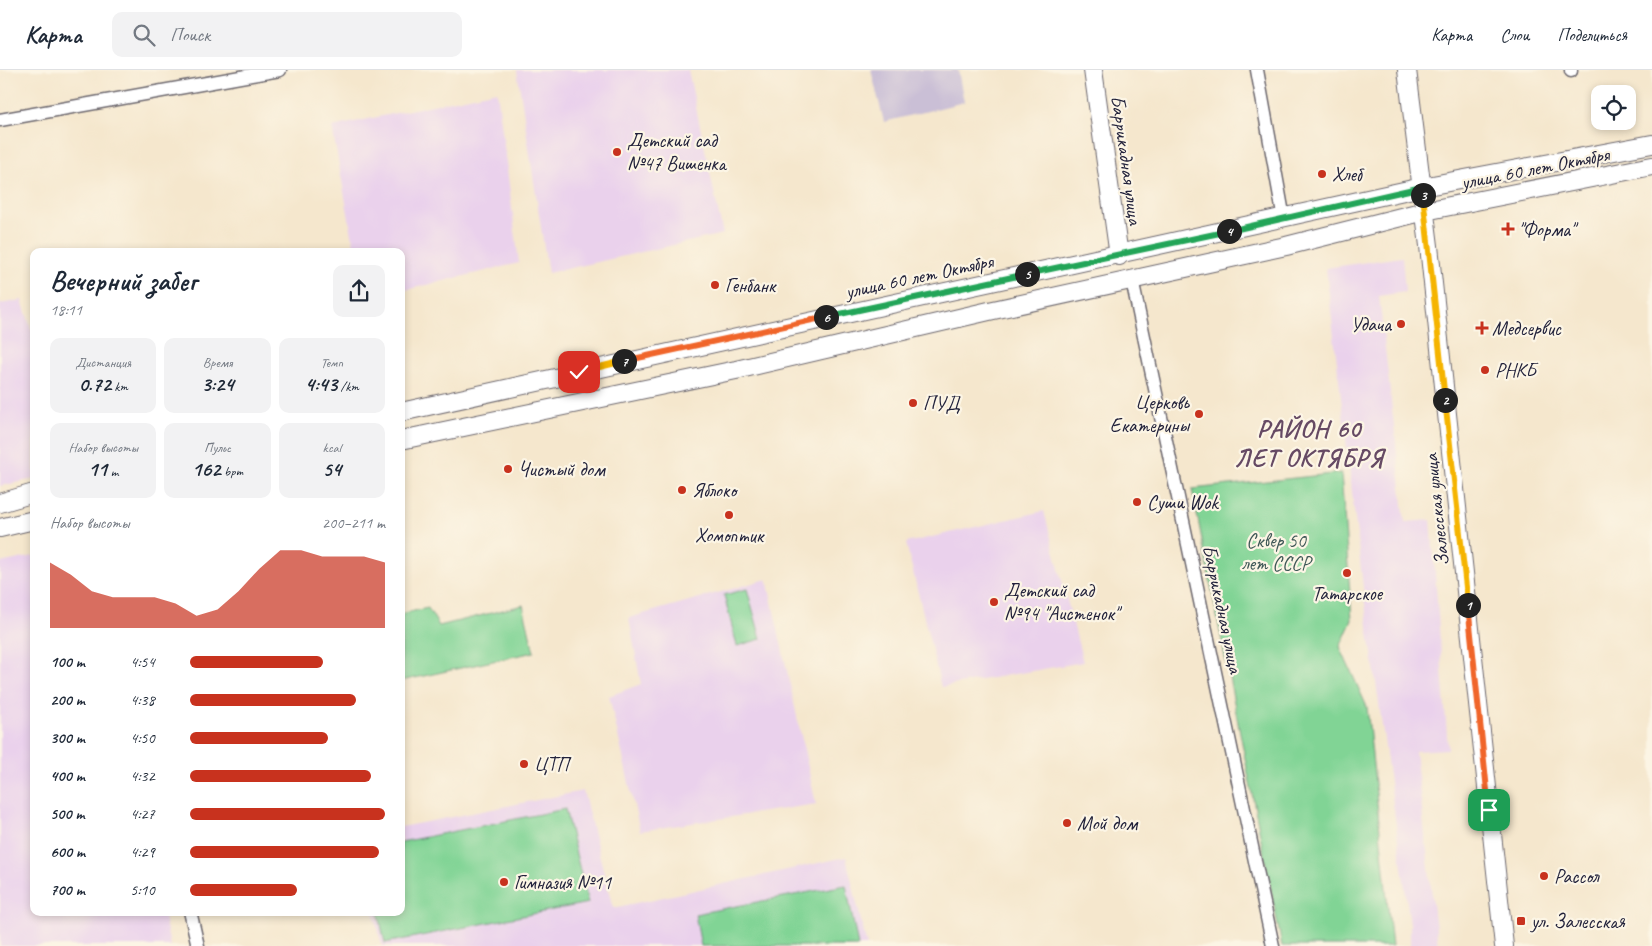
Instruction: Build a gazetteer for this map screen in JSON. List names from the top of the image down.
{
  "streets": {
    "main road": ["Баррикадная улица", "улица 60 лет Октября", "Залесская улица"]
  },
  "crossings": [
    ["Баррикадная улица", "улица 60 лет Октября"],
    ["улица 60 лет Октября", "Залесская улица"]
  ],
  "districts": ["РАЙОН 60 ЛЕТ ОКТЯБРЯ"],
  "parks": ["Сквер 50 лет СССР"],
  "places": {
    "other": [
      "Детский сад №47 Вишенка",
      "Хлеб",
      "Генбанк",
      "Удача",
      "РНКБ",
      "ПУД",
      "Церковь Екатерины",
      "Чистый дом",
      "Яблоко",
      "Суши Wok",
      "Хомоптик",
      "Татарское",
      "Детский сад №94 \"Аистенок\"",
      "ЦТП",
      "Мой дом",
      "Рассол",
      "Гимназия №11"
    ],
    "health": ["\"Форма\"", "Медсервис"],
    "transit": ["ул. Залесская"]
  },
  "page": {
    "header": "Карта",
    "search": "Поиск",
    "nav": ["Карта", "Слои", "Поделиться"],
    "pins": [
      "3",
      "4",
      "5",
      "6",
      "7",
      "2",
      "1"
    ],
    "heading": ["Вечерний забег", "18:11"],
    "stats": [
      ["Дистанция", "0.72 km"],
      ["Время", "3:24"],
      ["Темп", "4:43 /km"],
      ["Набор высоты", "11 m"],
      ["Пульс", "162 bpm"],
      ["kcal", "54"]
    ],
    "chart": ["Набор высоты", "200–211 m"],
    "list": [
      {
        "name": "100 m",
        "note": "4:54"
      },
      {
        "name": "200 m",
        "note": "4:38"
      },
      {
        "name": "300 m",
        "note": "4:50"
      },
      {
        "name": "400 m",
        "note": "4:32"
      },
      {
        "name": "500 m",
        "note": "4:27"
      },
      {
        "name": "600 m",
        "note": "4:29"
      },
      {
        "name": "700 m",
        "note": "5:10"
      }
    ]
  }
}
